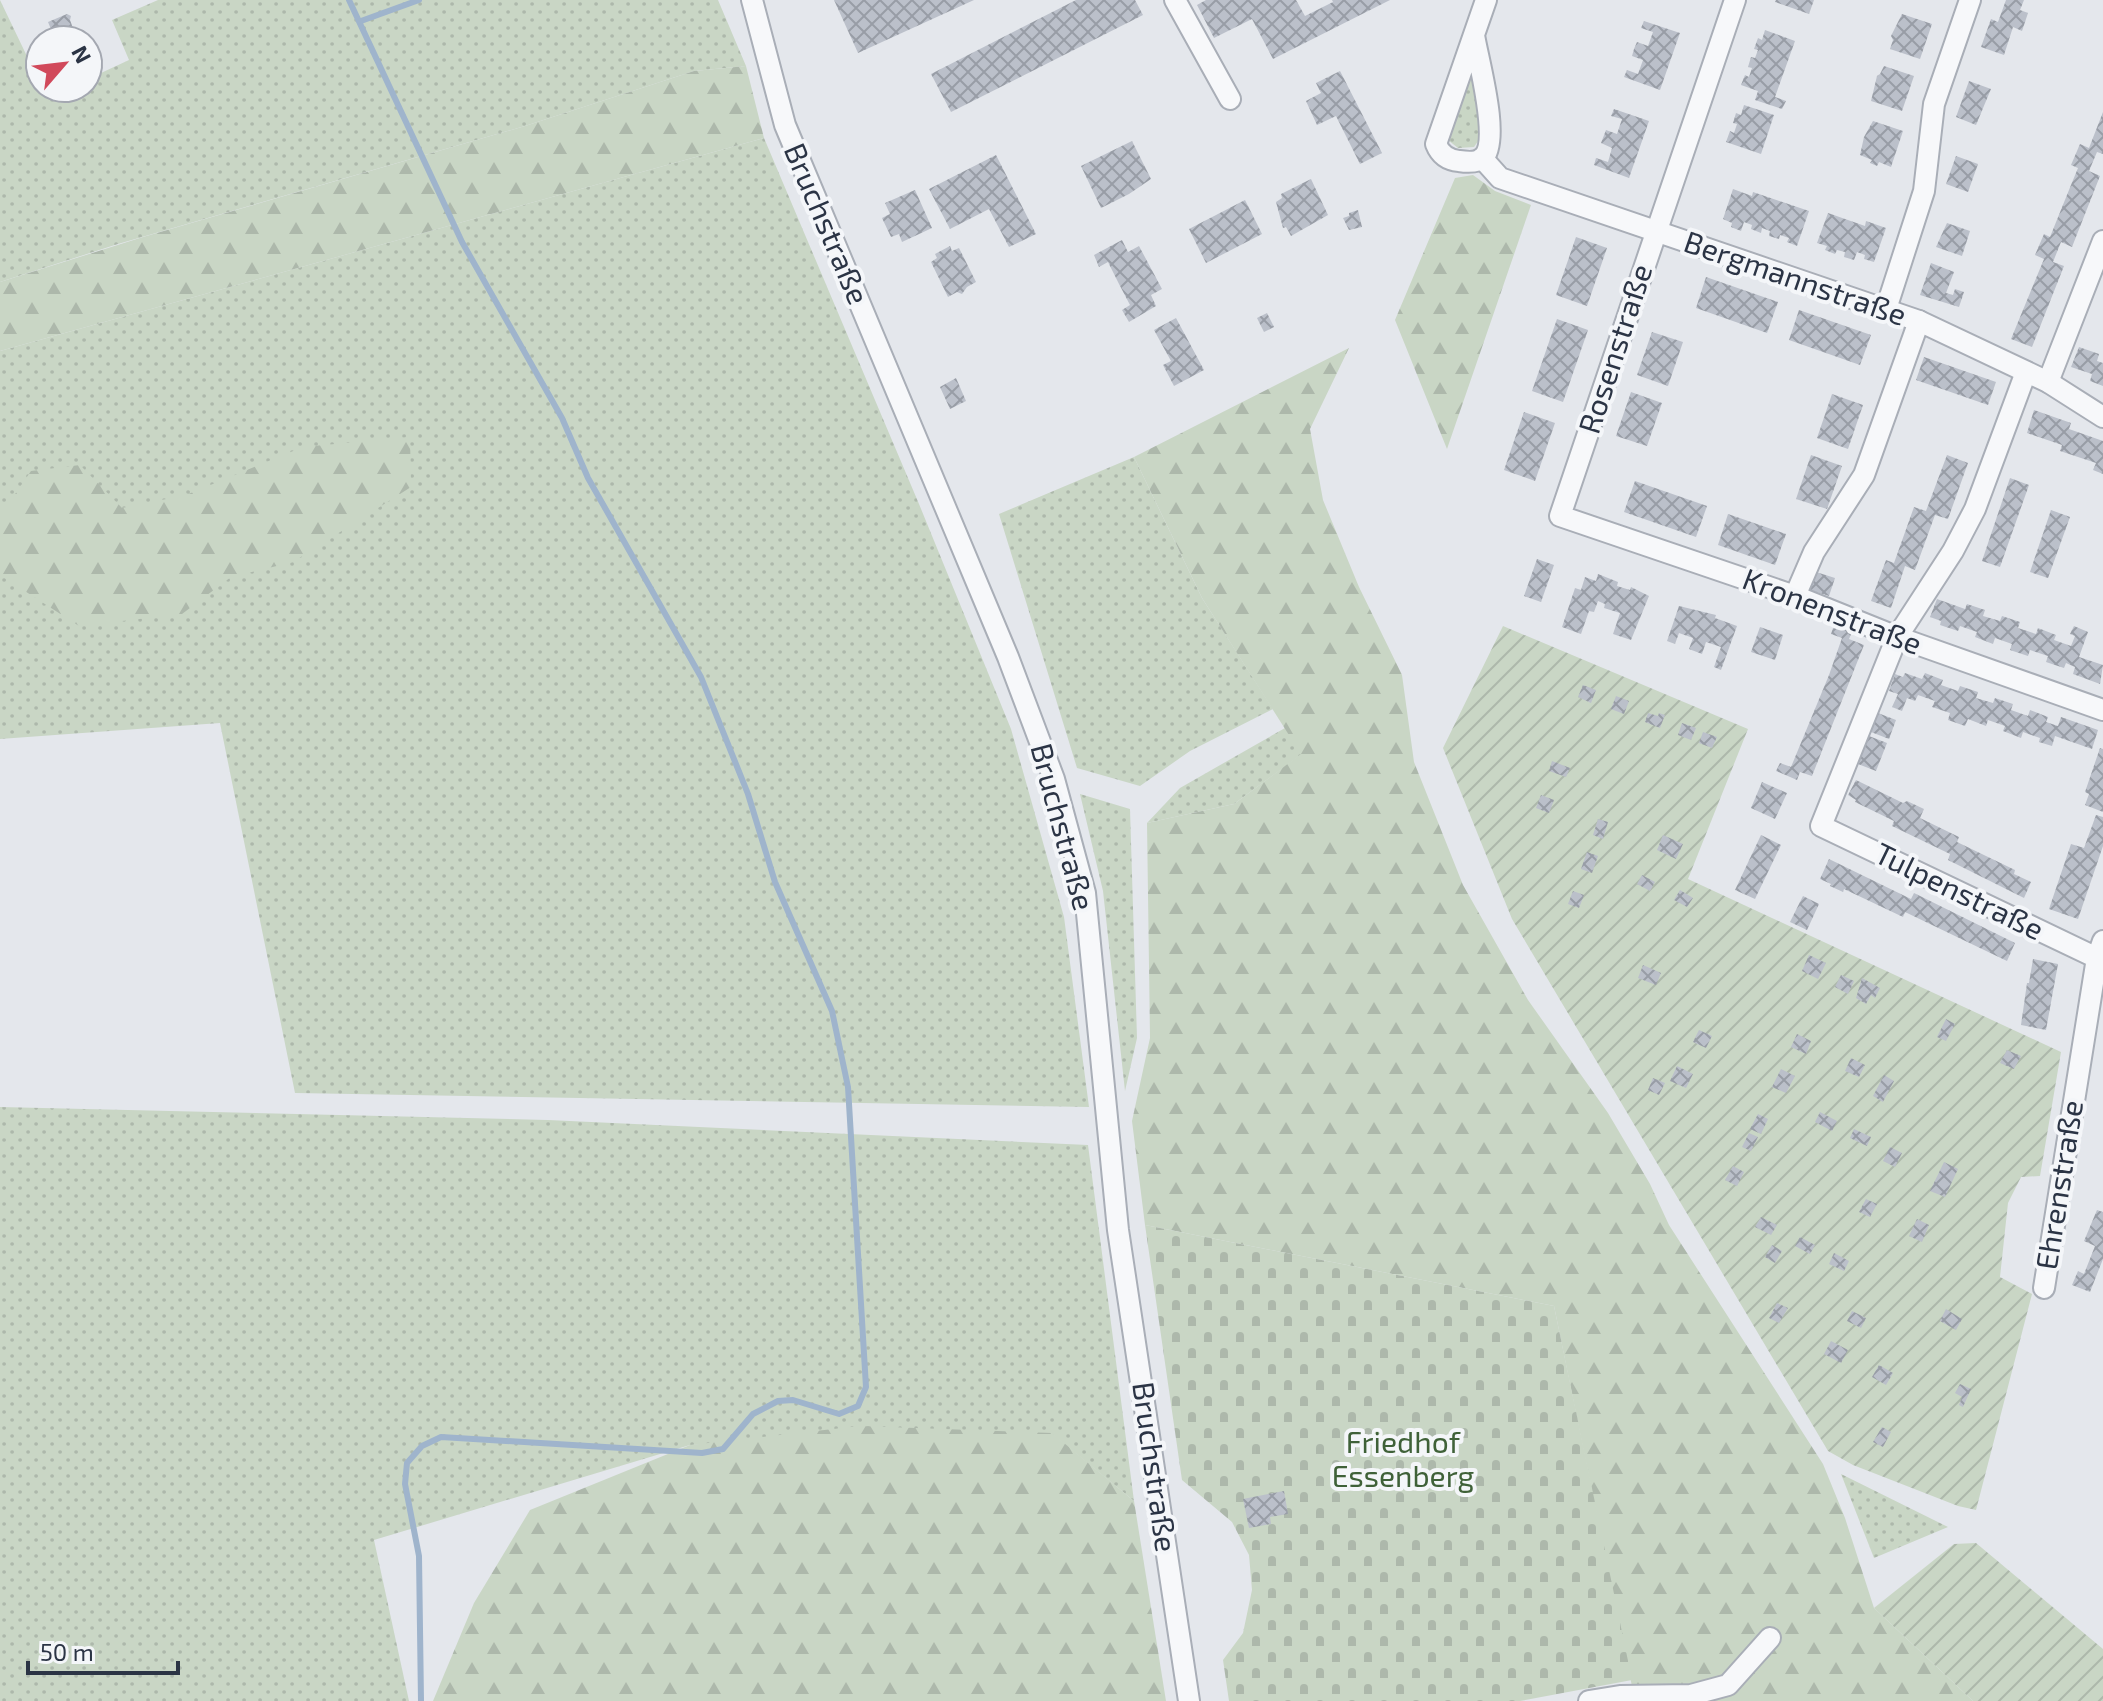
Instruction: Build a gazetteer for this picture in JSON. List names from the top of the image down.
{
  "streets": {
    "street": [
      "Bruchstraße",
      "Bergmannstraße",
      "Rosenstraße",
      "Kronenstraße",
      "Tulpenstraße",
      "Ehrenstraße"
    ]
  },
  "crossings": [
    ["Bergmannstraße", "Rosenstraße"],
    ["Rosenstraße", "Kronenstraße"],
    ["Kronenstraße", "Tulpenstraße"],
    ["Tulpenstraße", "Ehrenstraße"]
  ],
  "parks": ["Friedhof Essenberg"],
  "scale_bar": "50 m",
  "north": "top right"
}
